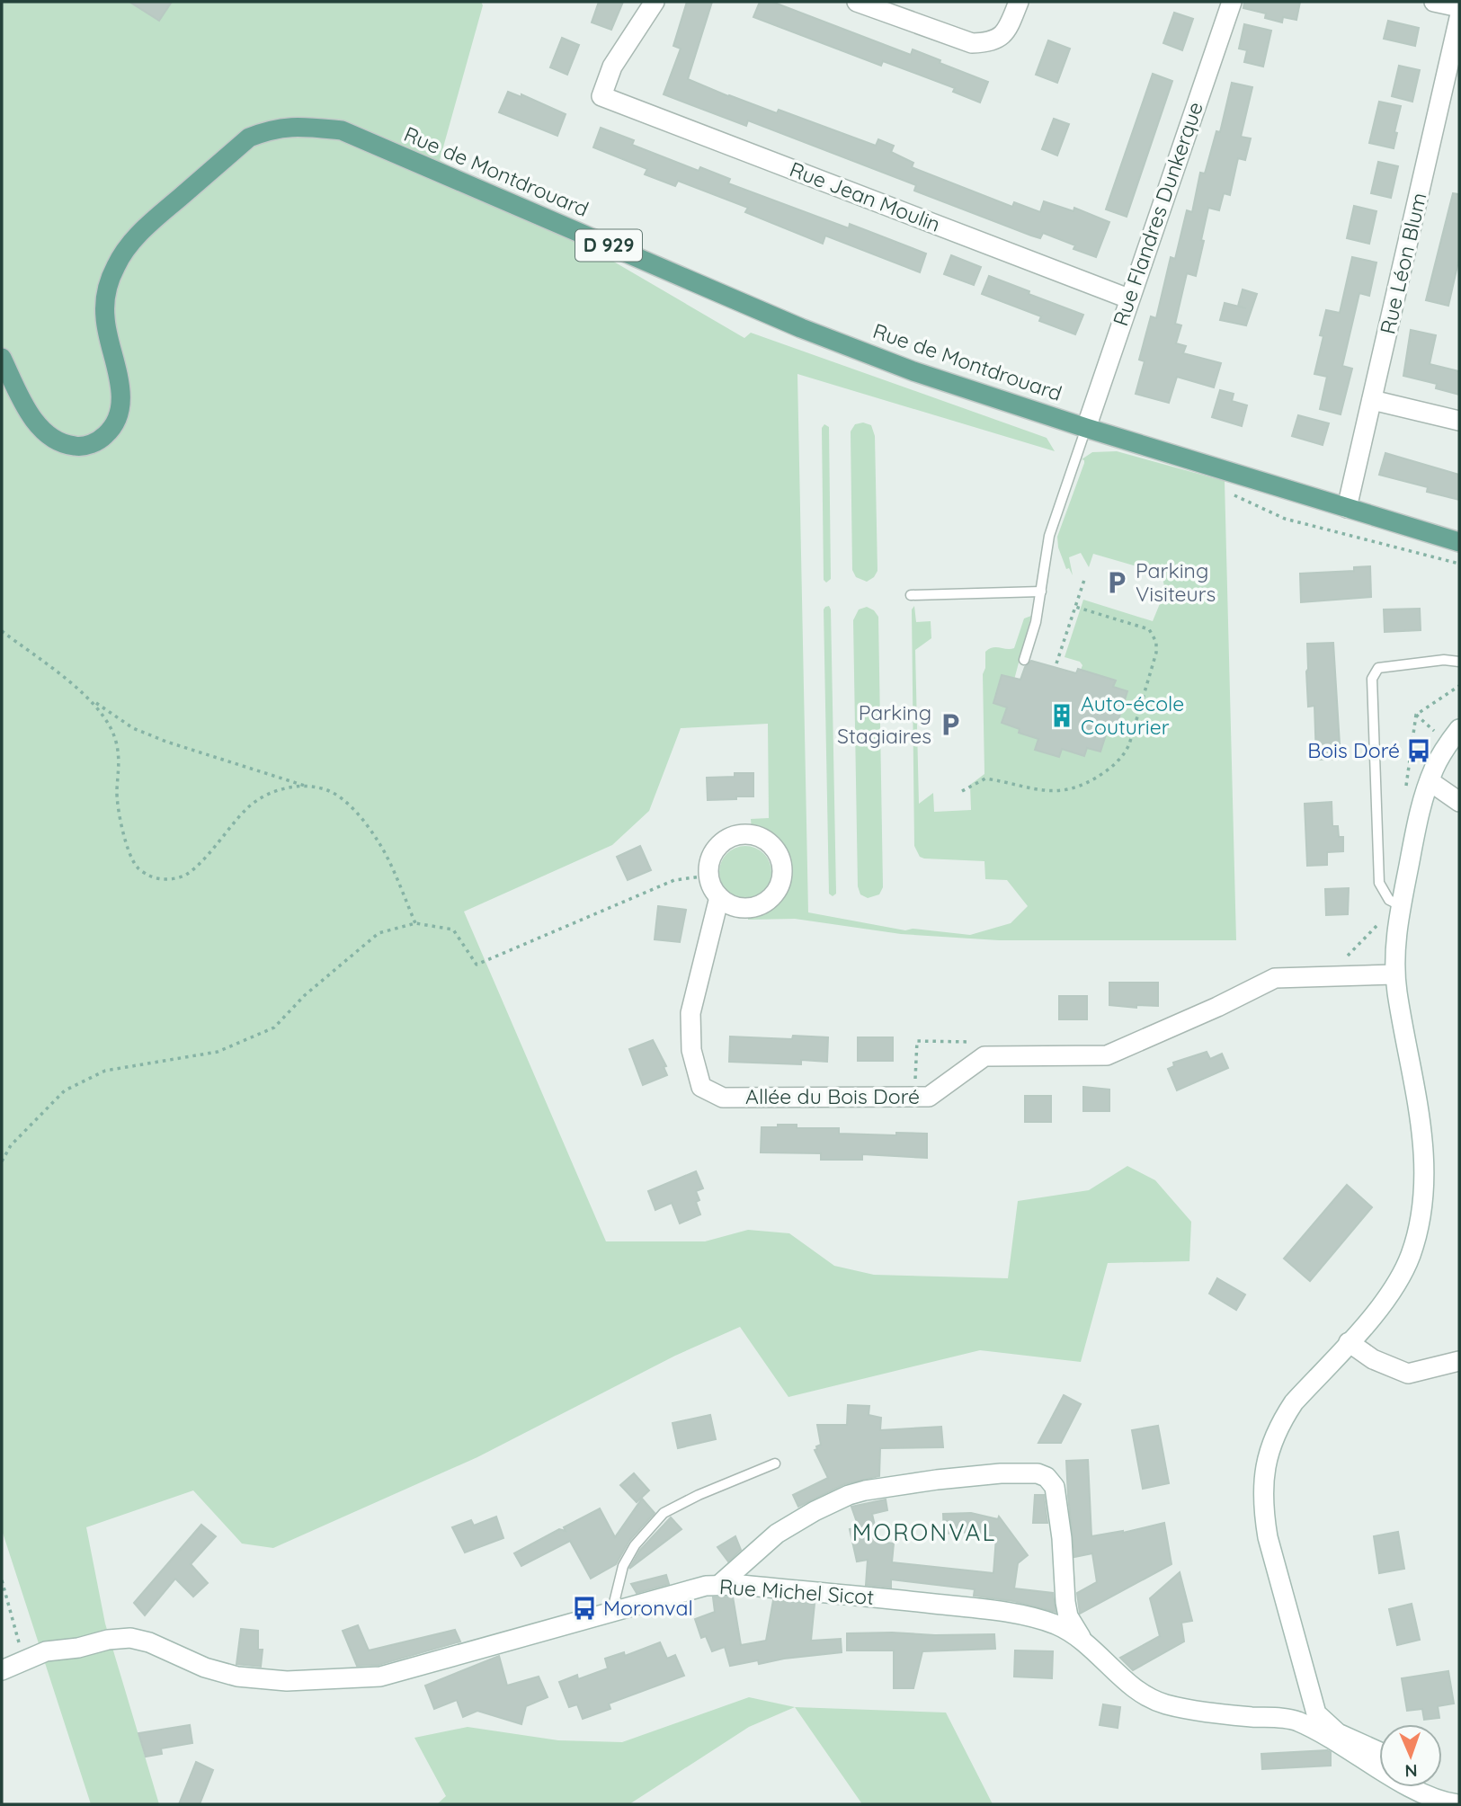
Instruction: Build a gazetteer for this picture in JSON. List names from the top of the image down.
{
  "streets": {
    "main road": ["Rue de Montdrouard", "D 929"],
    "street": [
      "Rue Jean Moulin",
      "Rue Flandres Dunkerque",
      "Rue Léon Blum",
      "Allée du Bois Doré",
      "Rue Michel Sicot"
    ]
  },
  "crossings": [
    ["Rue de Montdrouard", "Rue Flandres Dunkerque"],
    ["Rue de Montdrouard", "Rue Léon Blum"],
    ["Rue Jean Moulin", "Rue Flandres Dunkerque"]
  ],
  "districts": ["MORONVAL"],
  "places": {
    "parking": ["Parking Visiteurs", "Parking Stagiaires"],
    "building": ["Auto-école Couturier"],
    "bus stop": ["Bois Doré", "Moronval"]
  },
  "north": "bottom"
}
